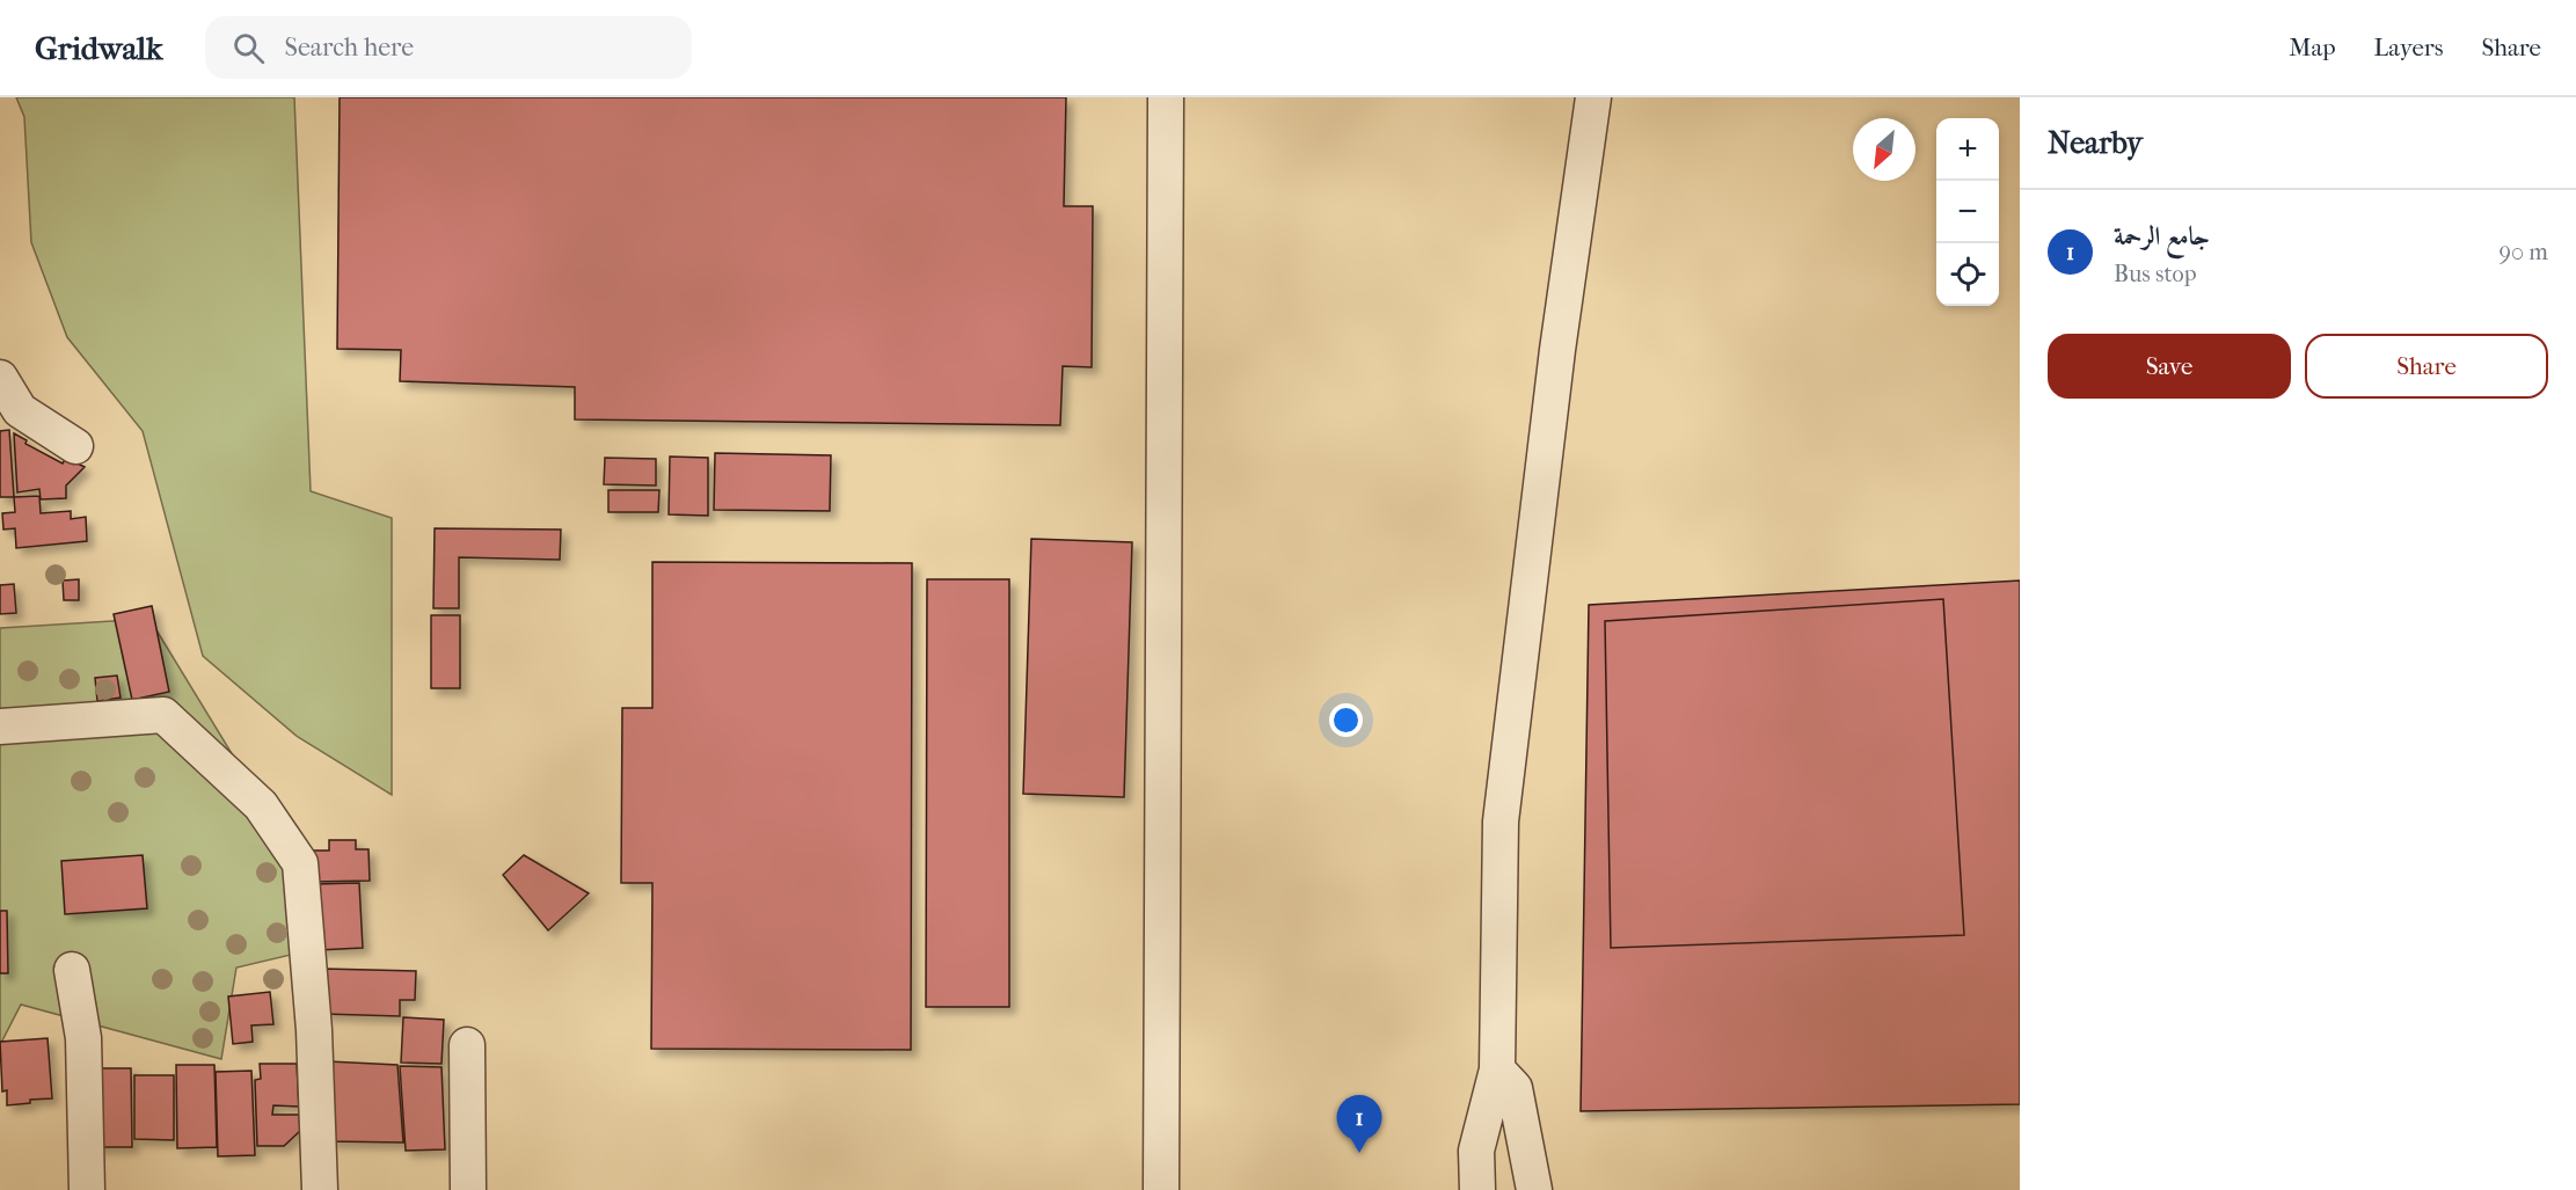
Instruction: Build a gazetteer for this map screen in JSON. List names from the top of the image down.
{
  "north": "bottom left",
  "page": {
    "header": "Gridwalk",
    "search": "Search here",
    "nav": ["Map", "Layers", "Share"],
    "heading": "Nearby",
    "map_buttons": ["+", "−"],
    "list": [
      {
        "mark": "1",
        "name": "جامع الرحمة",
        "note": "Bus stop",
        "value": "90 m"
      }
    ],
    "buttons": ["Save", "Share"],
    "pins": "1"
  }
}
